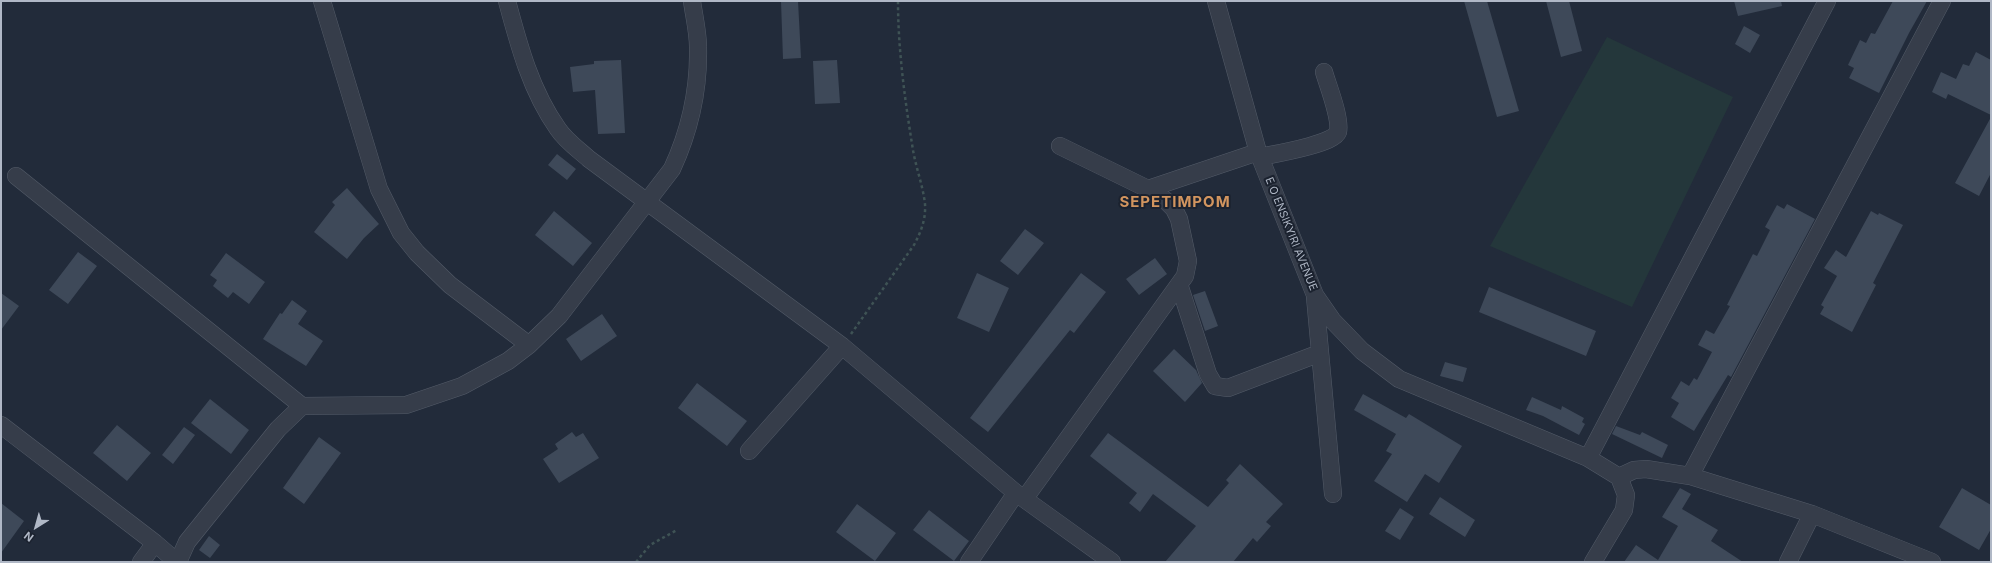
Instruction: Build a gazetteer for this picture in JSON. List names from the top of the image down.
{
  "streets": {
    "street": ["E O ENSIKYIRI AVENUE"]
  },
  "districts": ["SEPETIMPOM"],
  "north": "bottom left"
}
